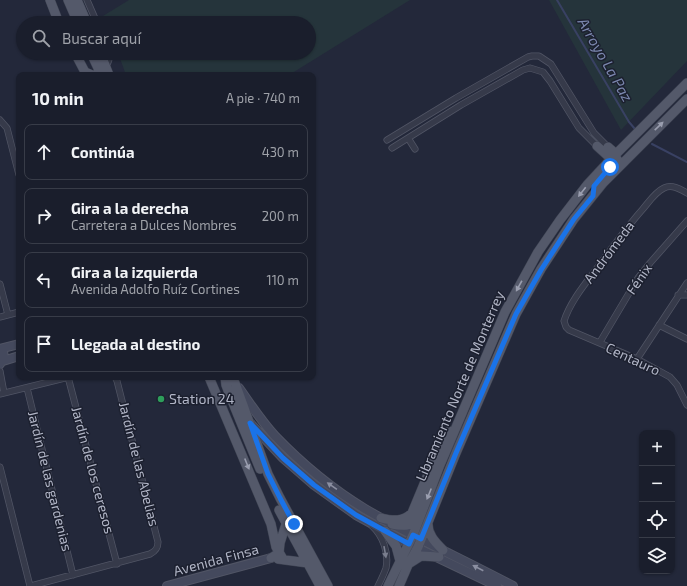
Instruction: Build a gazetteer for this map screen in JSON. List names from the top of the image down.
{
  "streets": {
    "main road": ["Libramiento Norte de Monterrey", "Avenida Finsa"],
    "street": [
      "Andrómeda",
      "Fénix",
      "Centauro",
      "Jardín de las Abelias",
      "Jardín de los ceresos",
      "Jardín de las gardenias"
    ]
  },
  "crossings": [
    ["Andrómeda", "Centauro"],
    ["Fénix", "Centauro"],
    ["Jardín de las Abelias", "Jardín de los ceresos"]
  ],
  "water": ["Arroyo La Paz"],
  "places": ["Station 24"],
  "page": {
    "search": "Buscar aquí",
    "heading": ["10 min", "A pie · 740 m"],
    "list": [
      ["Continúa", "430 m"],
      ["Gira a la derecha", "Carretera a Dulces Nombres", "200 m"],
      ["Gira a la izquierda", "Avenida Adolfo Ruíz Cortines", "110 m"],
      "Llegada al destino"
    ],
    "map_buttons": ["+", "−"]
  }
}
